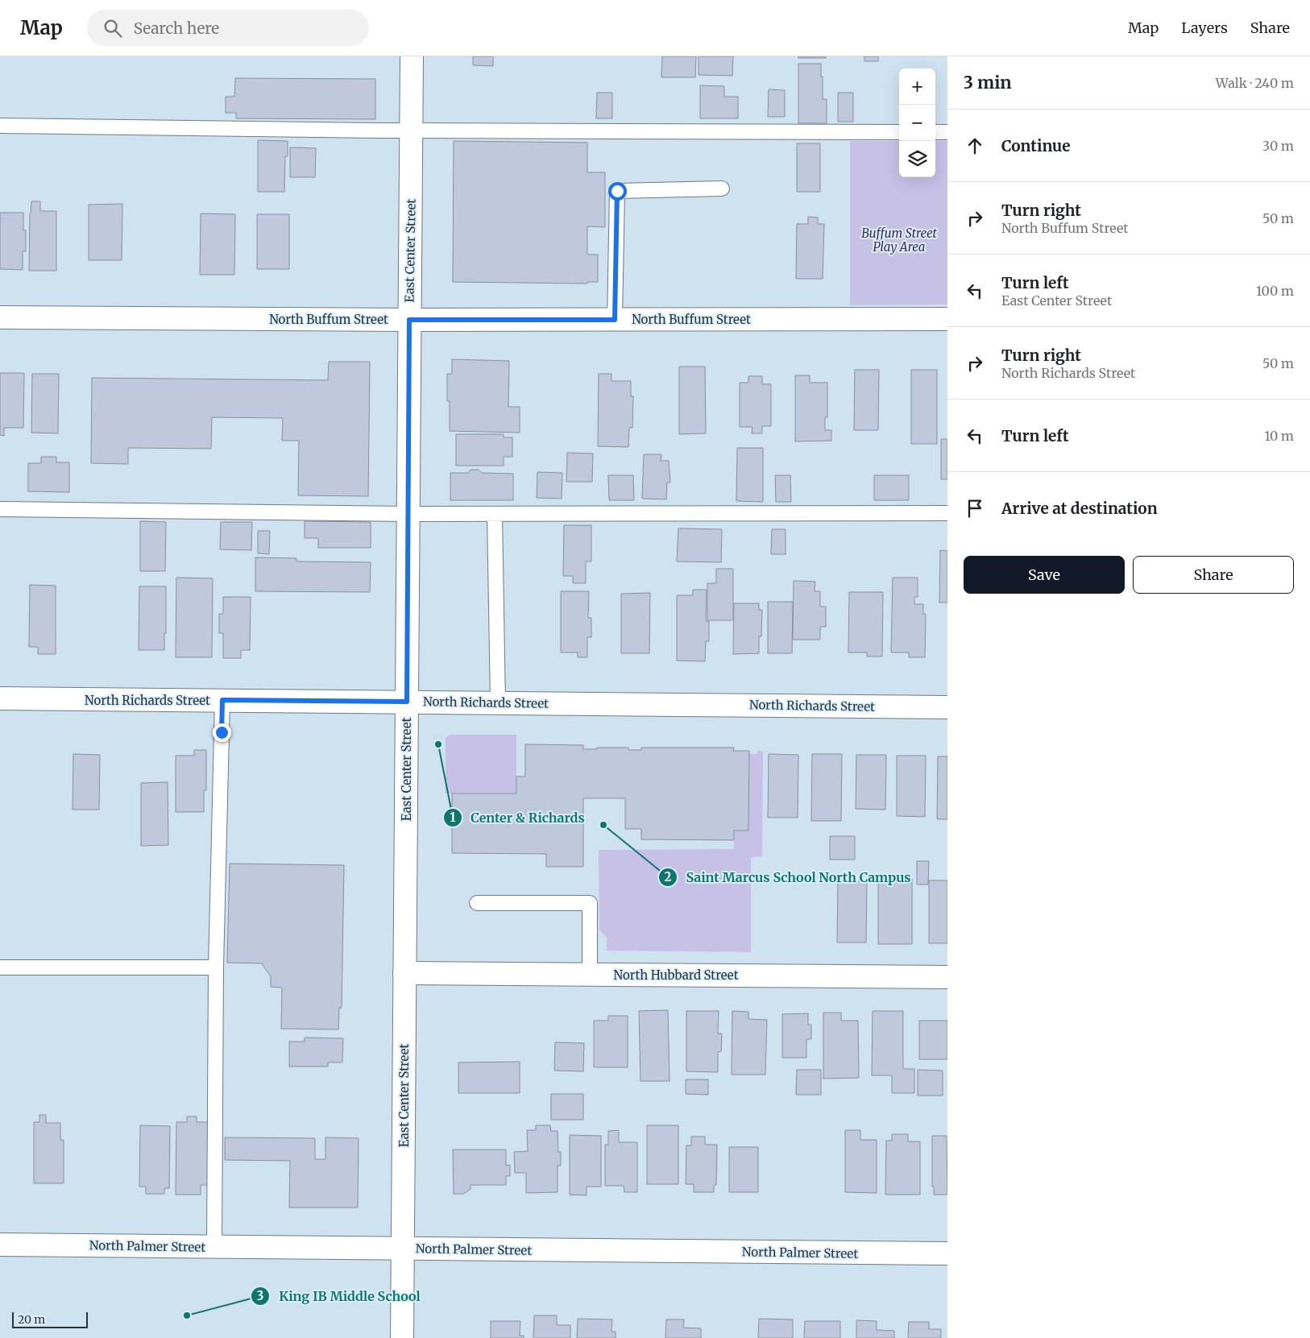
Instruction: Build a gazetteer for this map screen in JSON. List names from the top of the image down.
{
  "streets": {
    "street": [
      "East Center Street",
      "North Buffum Street",
      "North Richards Street",
      "North Hubbard Street",
      "North Palmer Street"
    ]
  },
  "crossings": [
    ["East Center Street", "North Buffum Street"],
    ["East Center Street", "North Richards Street"],
    ["East Center Street", "North Hubbard Street"],
    ["East Center Street", "North Palmer Street"]
  ],
  "parks": ["Buffum Street Play Area"],
  "places": ["Center & Richards", "Saint Marcus School North Campus", "King IB Middle School"],
  "scale_bar": "20 m",
  "page": {
    "header": "Map",
    "search": "Search here",
    "nav": ["Map", "Layers", "Share"],
    "heading": ["3 min", "Walk · 240 m"],
    "map_buttons": ["+", "−"],
    "list": [
      ["Continue", "30 m"],
      ["Turn right", "North Buffum Street", "50 m"],
      ["Turn left", "East Center Street", "100 m"],
      ["Turn right", "North Richards Street", "50 m"],
      ["Turn left", "10 m"],
      "Arrive at destination"
    ],
    "buttons": ["Save", "Share"],
    "scale": "20 m"
  }
}
